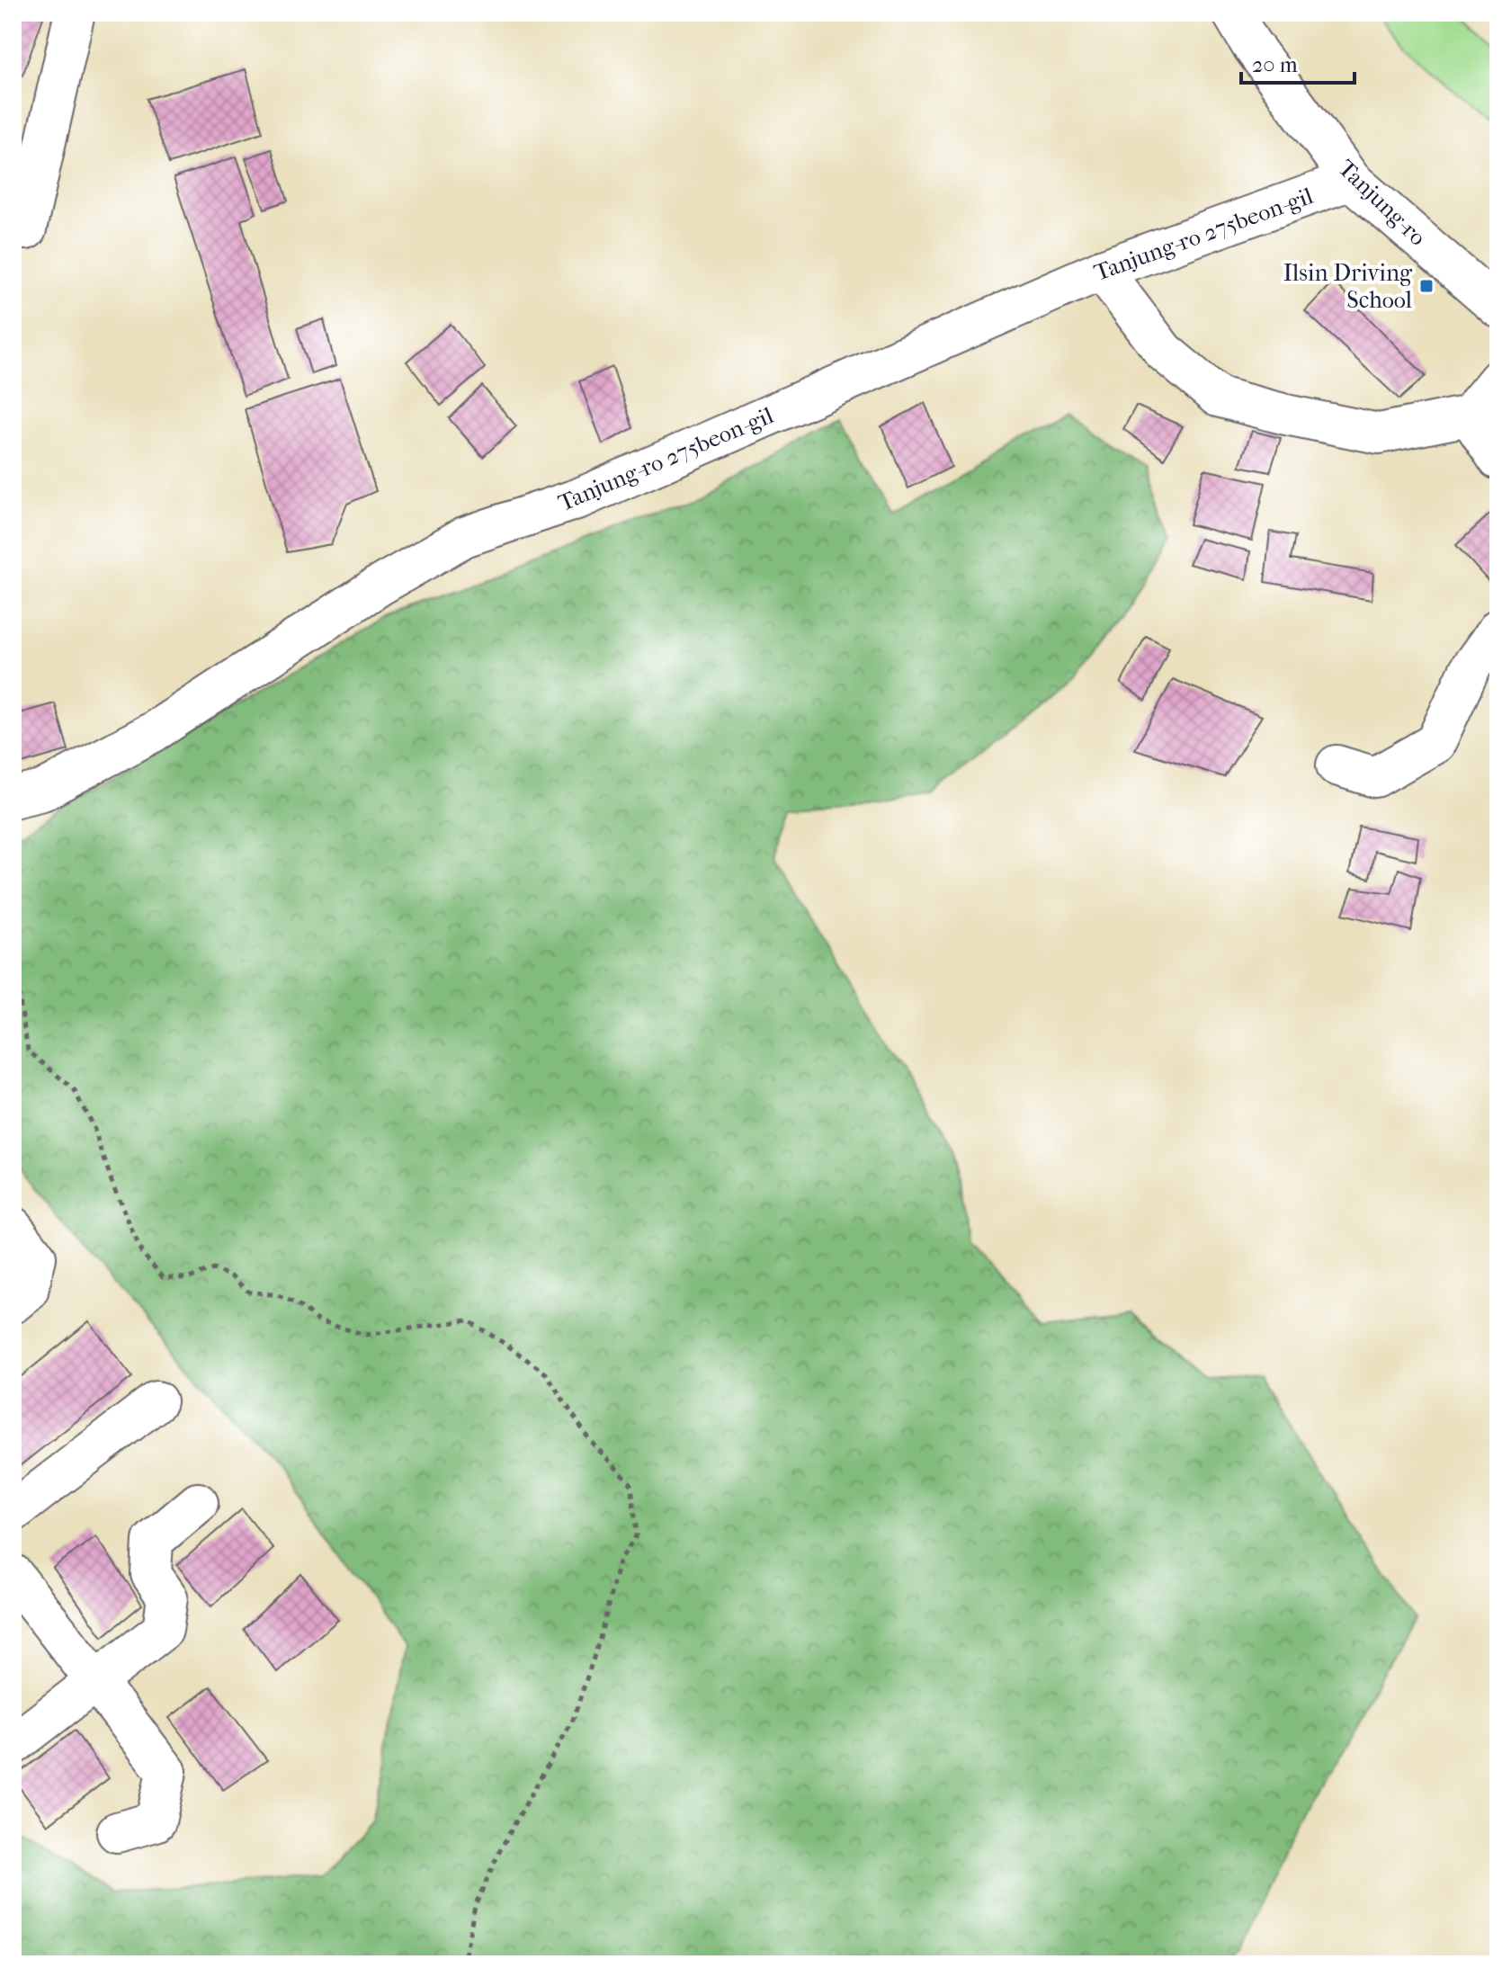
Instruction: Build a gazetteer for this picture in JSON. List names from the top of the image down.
{
  "streets": {
    "street": ["Tanjung-ro", "Tanjung-ro 275beon-gil"]
  },
  "crossings": [
    ["Tanjung-ro", "Tanjung-ro 275beon-gil"]
  ],
  "places": {
    "transit": ["Ilsin Driving School"]
  },
  "scale_bar": "20 m"
}
